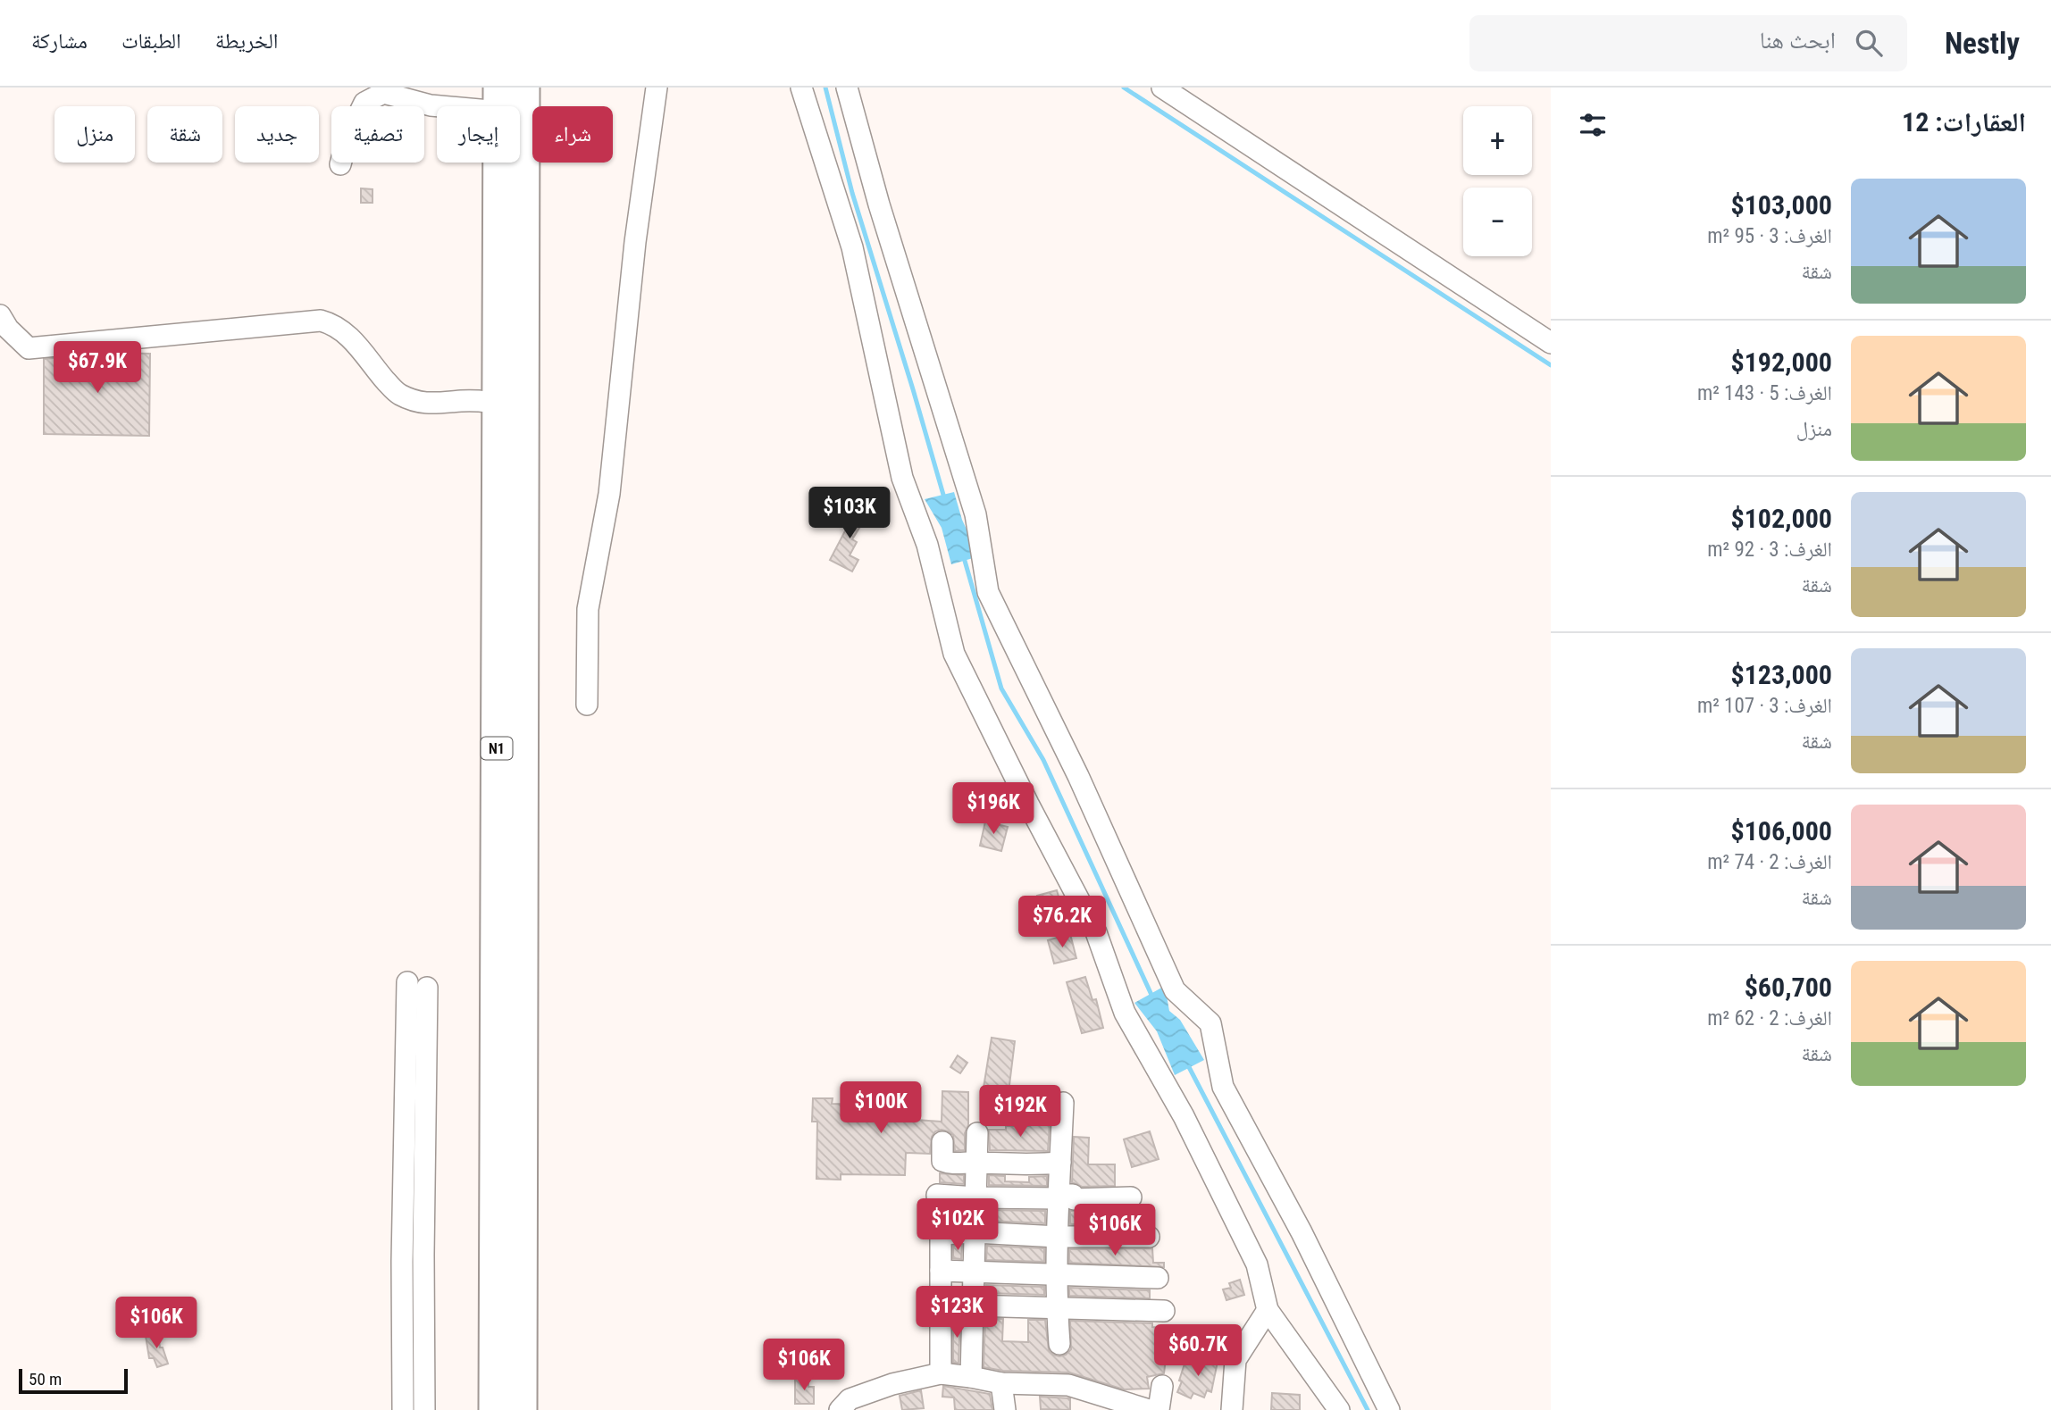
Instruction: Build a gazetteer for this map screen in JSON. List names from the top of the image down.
{
  "streets": {
    "highway": ["N1"]
  },
  "scale_bar": "50 m",
  "page": {
    "header": "Nestly",
    "search": "ابحث هنا",
    "nav": ["الخريطة", "الطبقات", "مشاركة"],
    "heading": "العقارات: 12",
    "map_buttons": ["+", "−"],
    "chip": [
      "شراء",
      "إيجار",
      "تصفية",
      "جديد",
      "شقة",
      "منزل"
    ],
    "list": [
      {
        "name": "$103,000",
        "note": "الغرف: 3 · 95 m² · شقة"
      },
      {
        "name": "$192,000",
        "note": "الغرف: 5 · 143 m² · منزل"
      },
      {
        "name": "$102,000",
        "note": "الغرف: 3 · 92 m² · شقة"
      },
      {
        "name": "$123,000",
        "note": "الغرف: 3 · 107 m² · شقة"
      },
      {
        "name": "$106,000",
        "note": "الغرف: 2 · 74 m² · شقة"
      },
      {
        "name": "$60,700",
        "note": "الغرف: 2 · 62 m² · شقة"
      }
    ],
    "price": [
      "$67.9K",
      "$103K",
      "$196K",
      "$76.2K",
      "$100K",
      "$192K",
      "$102K",
      "$106K",
      "$123K",
      "$106K",
      "$60.7K",
      "$106K"
    ],
    "scale": "50 m"
  }
}
